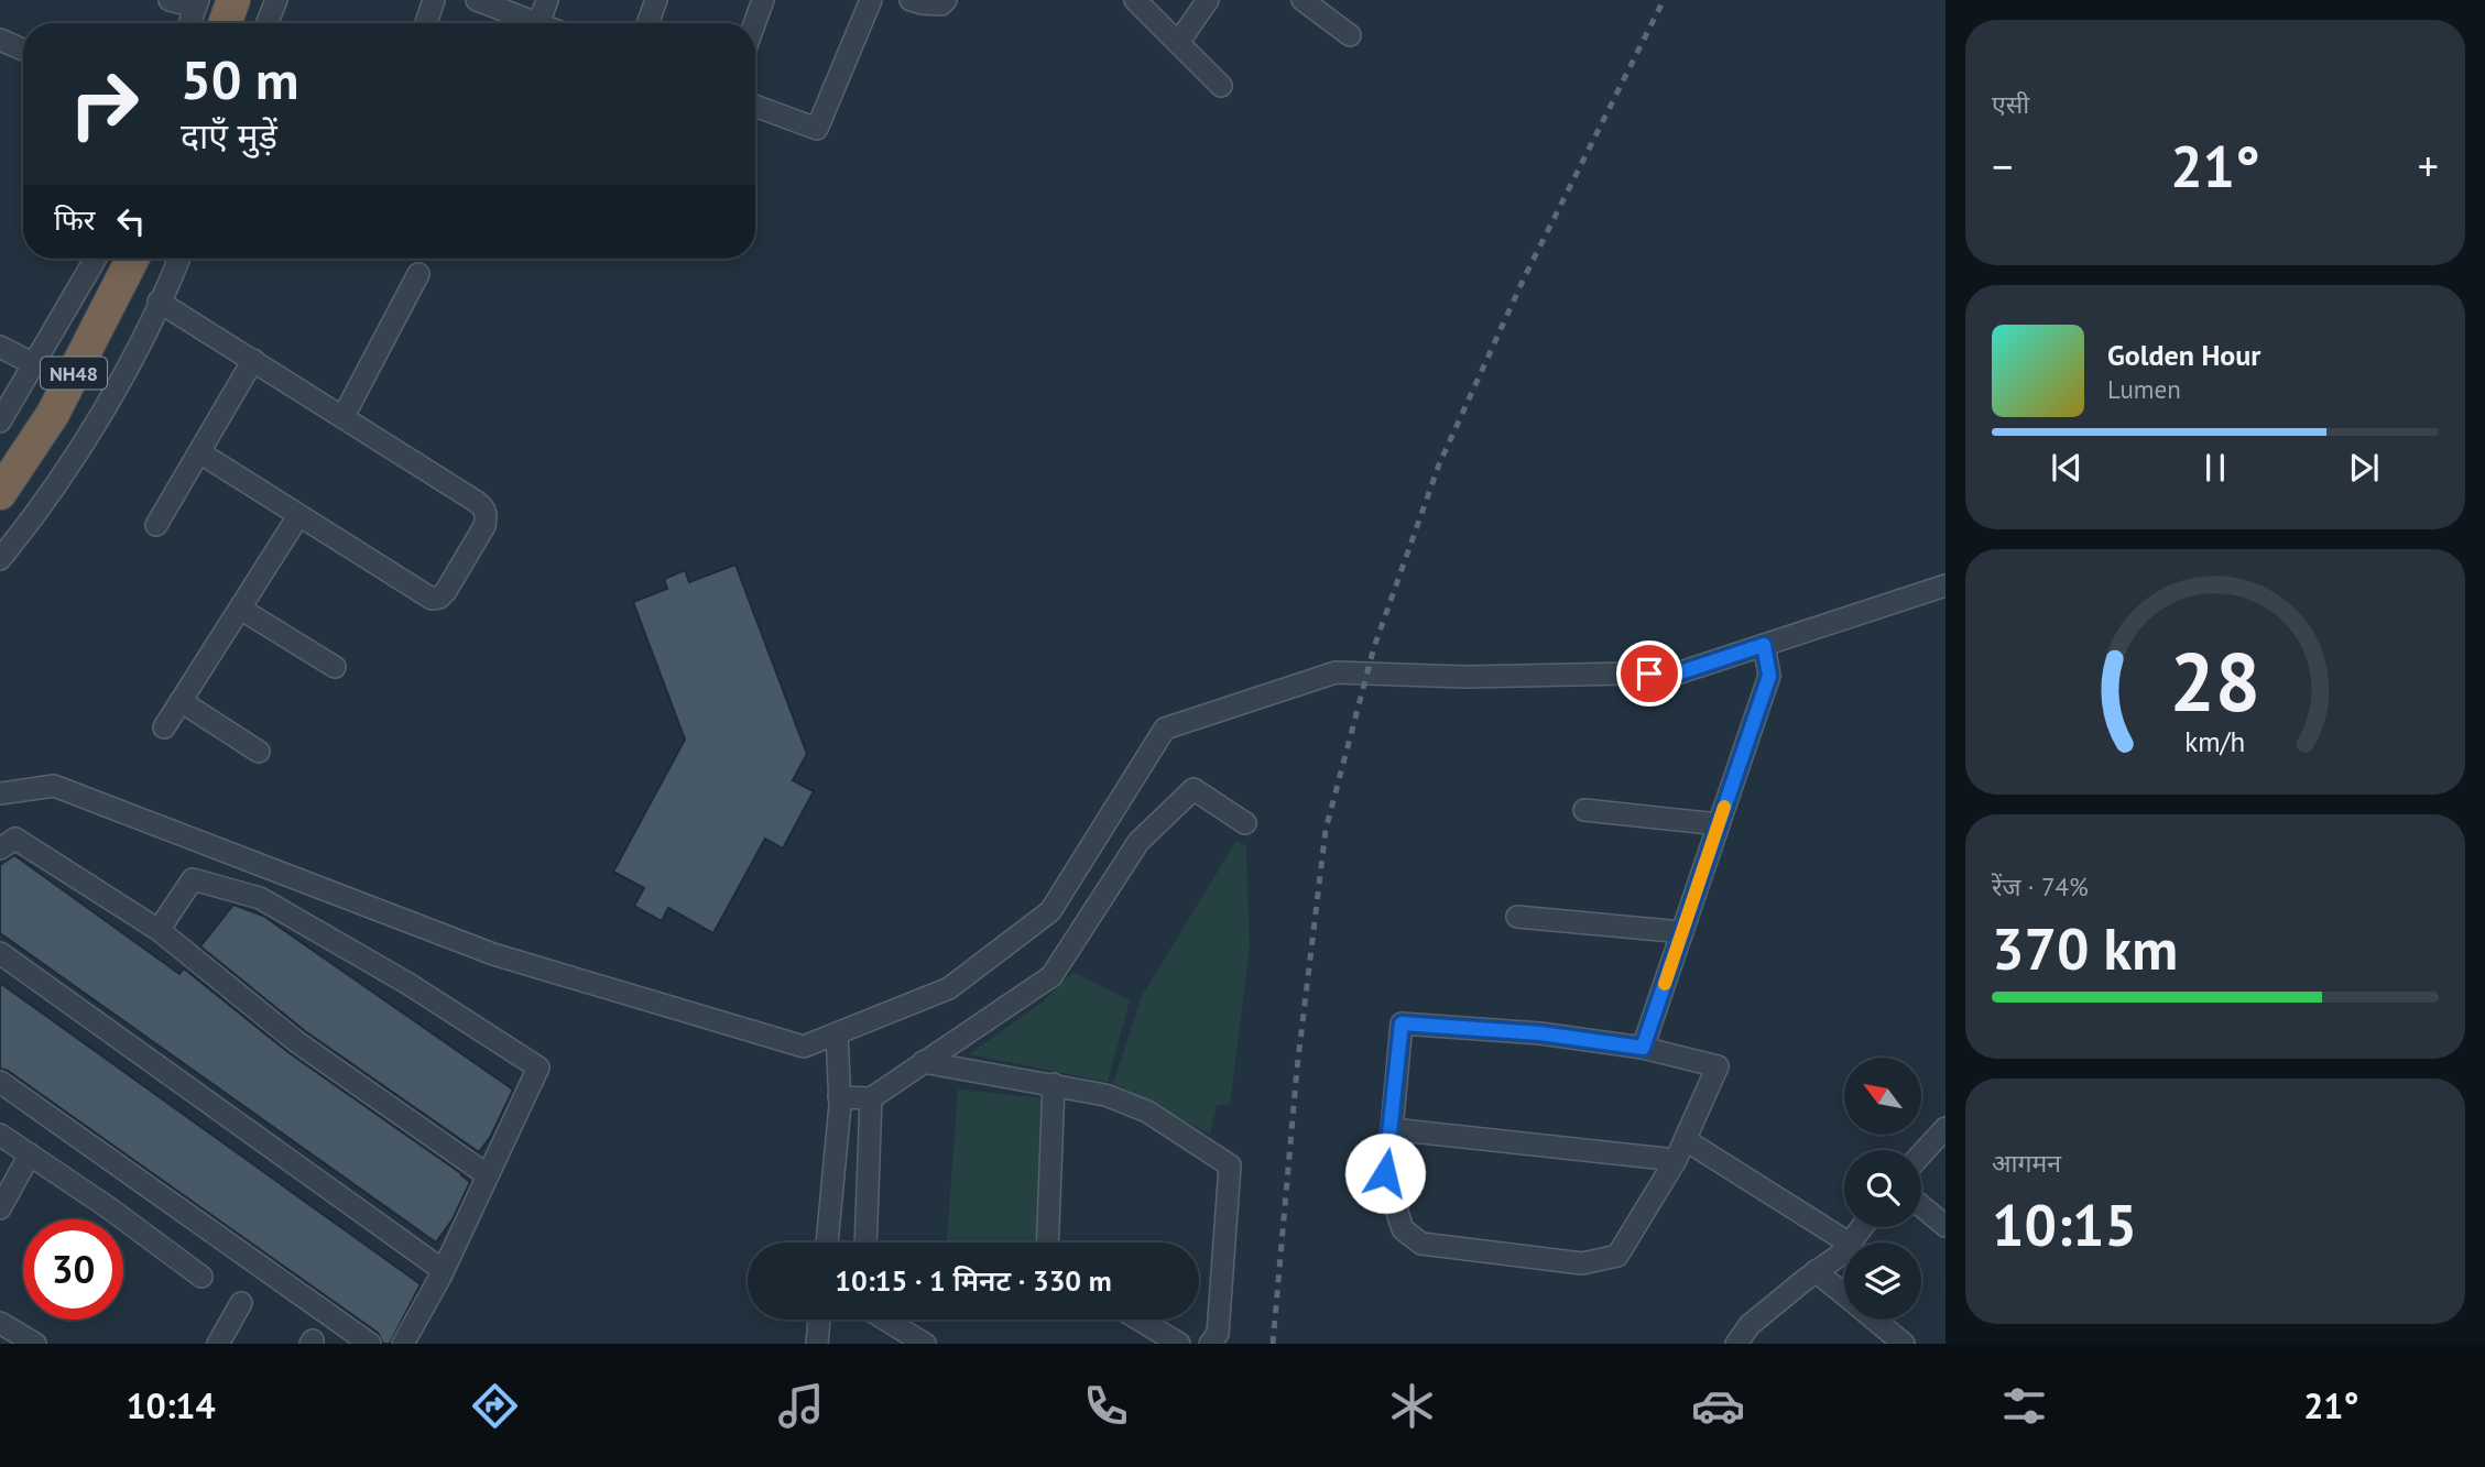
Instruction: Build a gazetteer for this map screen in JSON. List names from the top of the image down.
{
  "streets": {
    "highway": ["NH48"]
  },
  "north": "top left",
  "page": {
    "tile": [
      "एसी",
      ["रेंज · 74%", "370 km"],
      ["आगमन", "10:15"]
    ],
    "turn": ["50 m", "दाएँ मुड़ें"],
    "heat": ["−", "21°", "+"],
    "then": "फिर",
    "song": ["Golden Hour", "Lumen"],
    "limit": "30",
    "trip": "10:15 · 1 मिनट · 330 m",
    "tabs": ["10:14", "21°"],
    "gauge": ["28", "km/h"]
  }
}
